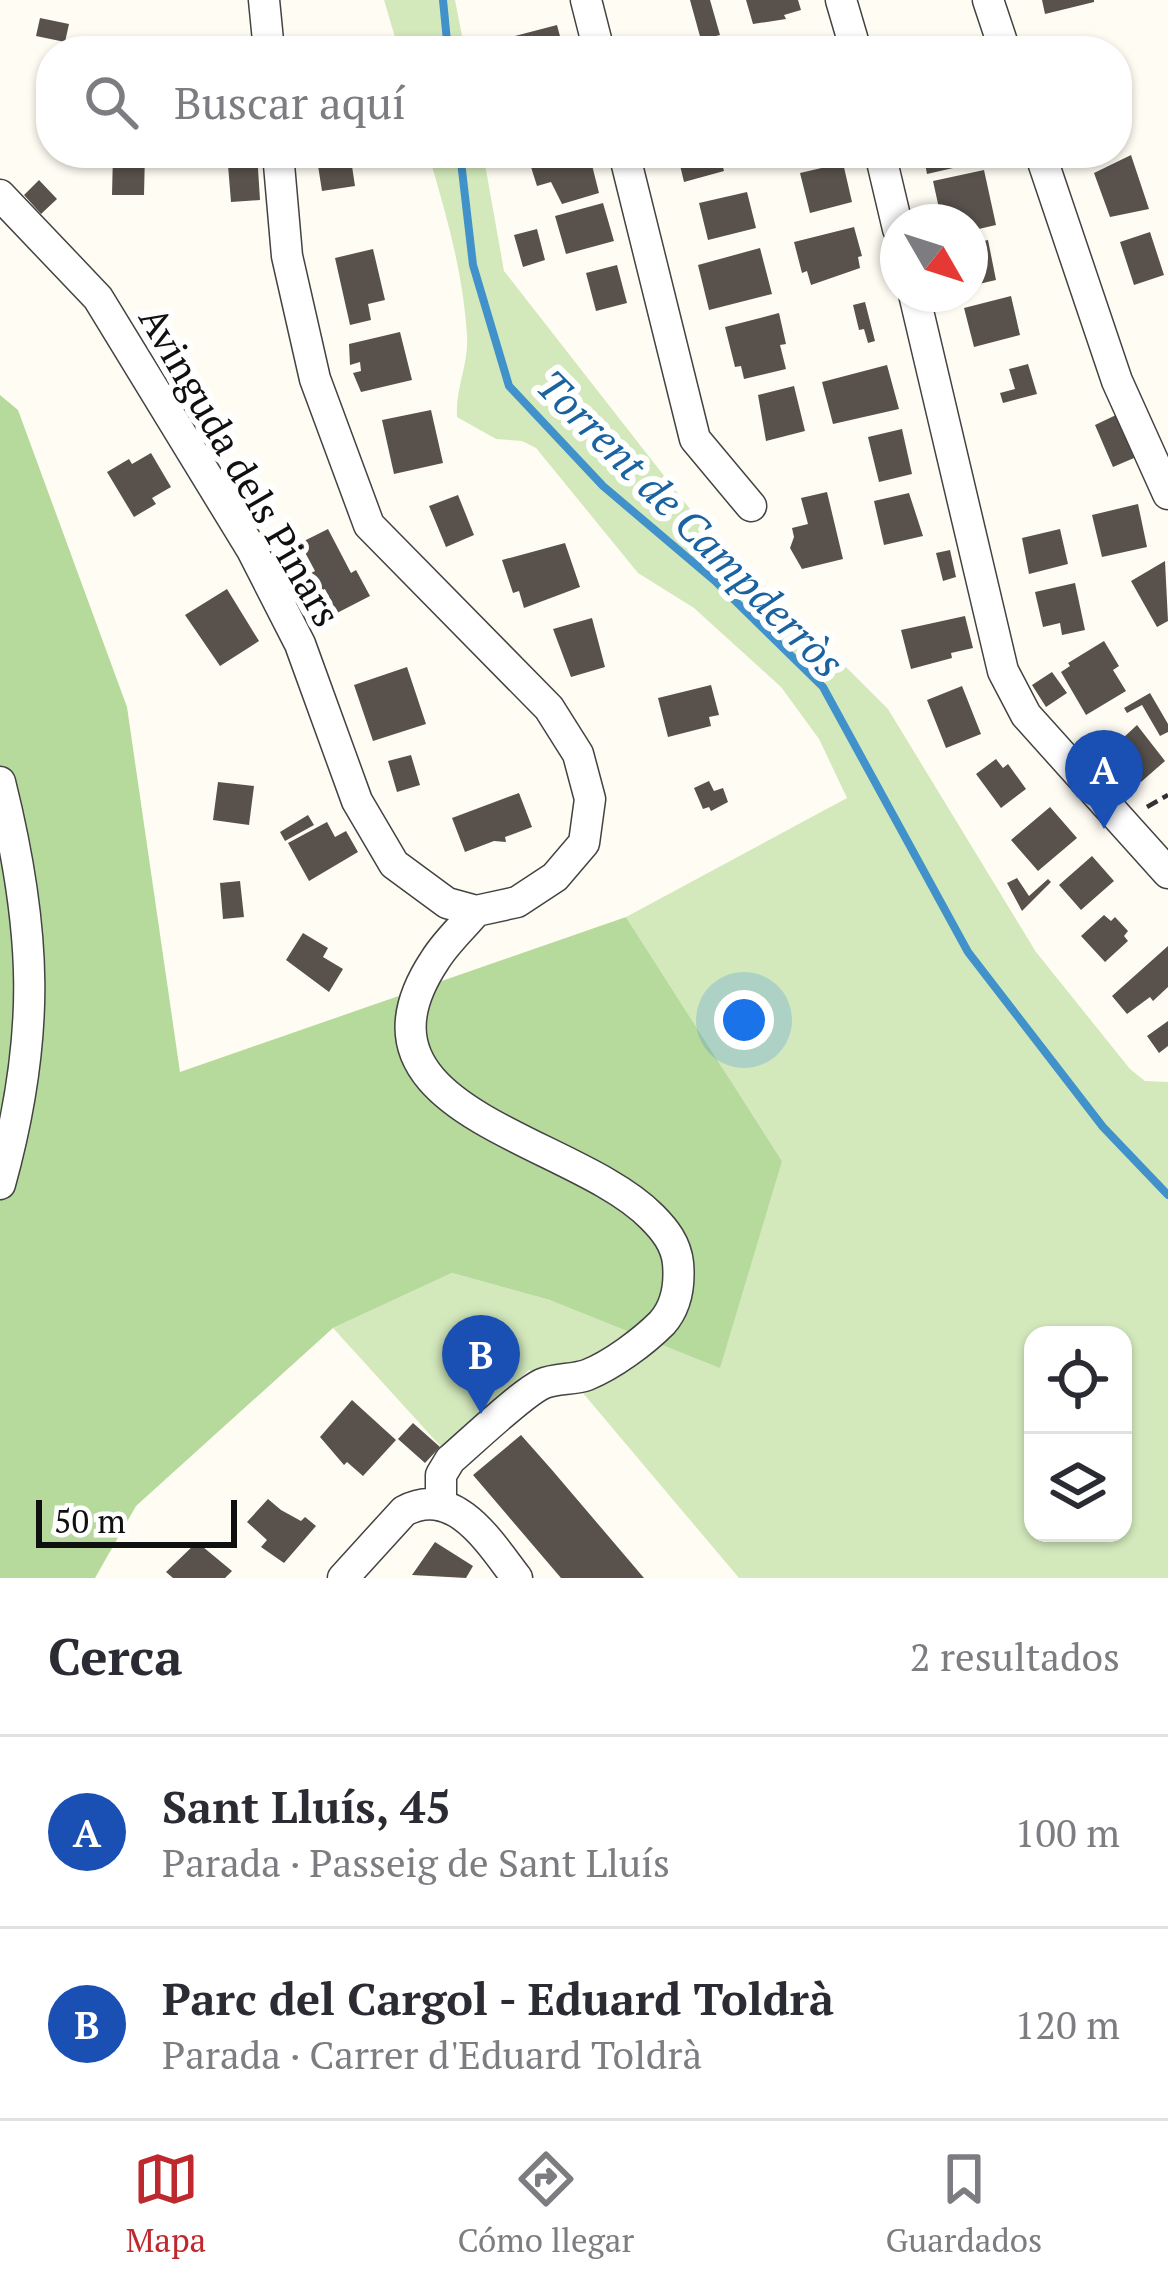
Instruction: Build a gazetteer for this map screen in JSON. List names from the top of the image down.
{
  "streets": {
    "street": ["Avinguda dels Pinars"]
  },
  "water": ["Torrent de Campderròs"],
  "scale_bar": "50 m",
  "north": "bottom right",
  "page": {
    "search": "Buscar aquí",
    "pins": ["A", "B"],
    "scale": "50 m",
    "heading": ["Cerca", "2 resultados"],
    "list": [
      {
        "mark": "A",
        "name": "Sant Lluís, 45",
        "note": "Parada · Passeig de Sant Lluís",
        "value": "100 m"
      },
      {
        "mark": "B",
        "name": "Parc del Cargol - Eduard Toldrà",
        "note": "Parada · Carrer d'Eduard Toldrà",
        "value": "120 m"
      }
    ],
    "nav": ["Mapa", "Cómo llegar", "Guardados"]
  }
}
